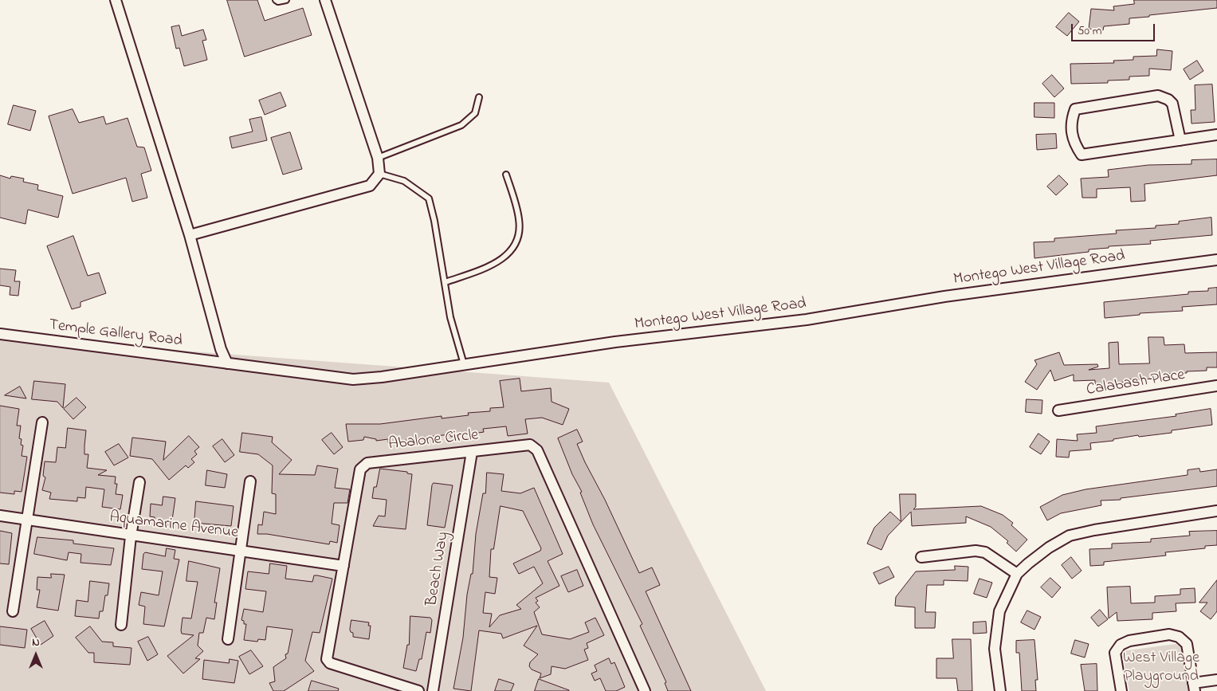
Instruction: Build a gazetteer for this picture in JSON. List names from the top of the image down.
{
  "streets": {
    "street": [
      "Montego West Village Road",
      "Temple Gallery Road",
      "Calabash Place",
      "Abalone Circle",
      "Aquamarine Avenue",
      "Beach Way"
    ]
  },
  "crossings": [
    ["Montego West Village Road", "Temple Gallery Road"],
    ["Abalone Circle", "Aquamarine Avenue"],
    ["Abalone Circle", "Beach Way"]
  ],
  "parks": ["West Village Playground"],
  "scale_bar": "50 m",
  "north": "top"
}
